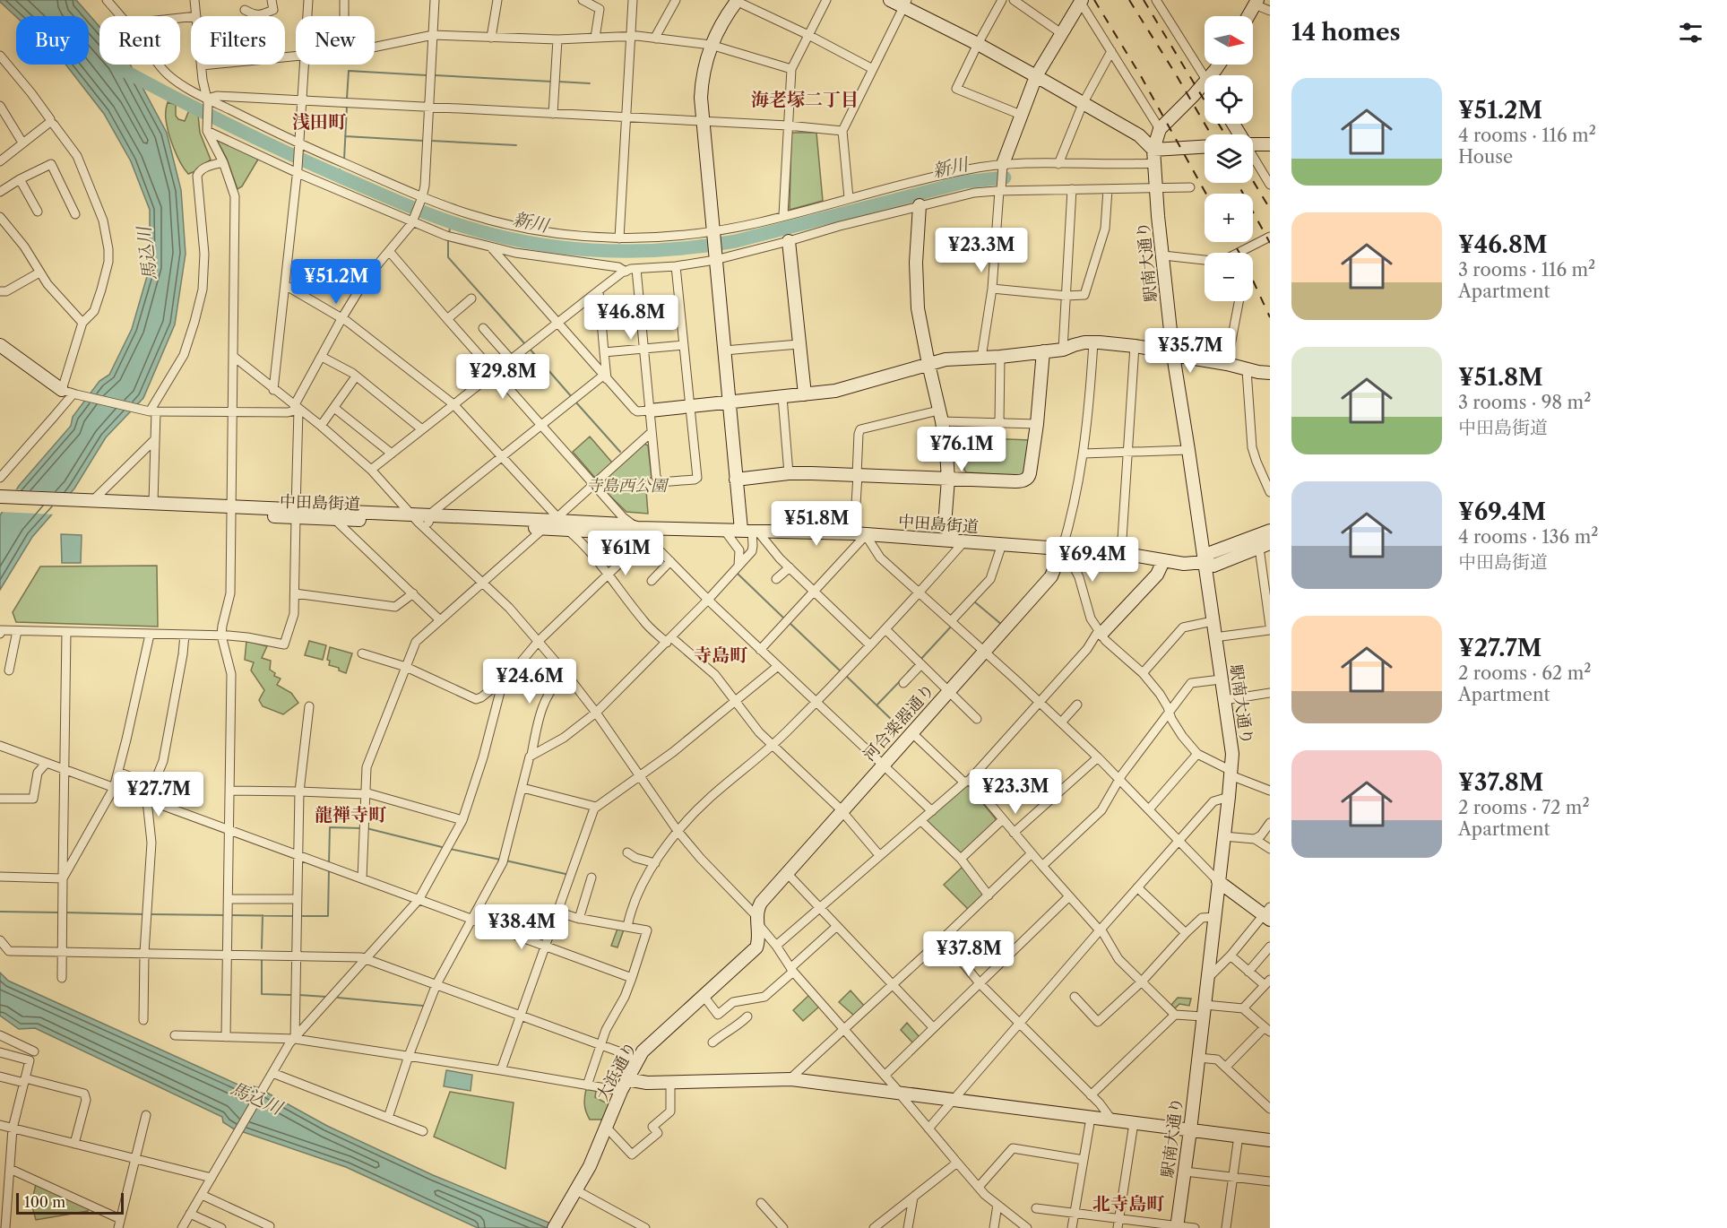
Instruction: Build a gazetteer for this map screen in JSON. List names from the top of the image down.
{
  "streets": {
    "street": [
      "駅南大通り",
      "中田島街道",
      "河合楽器通り",
      "大浜通り"
    ]
  },
  "crossings": [
    ["駅南大通り", "中田島街道"],
    ["中田島街道", "河合楽器通り"],
    ["河合楽器通り", "大浜通り"]
  ],
  "districts": [
    "海老塚二丁目",
    "浅田町",
    "寺島町",
    "龍禅寺町",
    "北寺島町"
  ],
  "water": ["新川", "馬込川"],
  "parks": ["寺島西公園"],
  "scale_bar": "100 m",
  "north": "right",
  "page": {
    "heading": "14 homes",
    "map_buttons": ["+", "−"],
    "chip": [
      "Buy",
      "Rent",
      "Filters",
      "New"
    ],
    "list": [
      {
        "name": "¥51.2M",
        "note": "4 rooms · 116 m² · House"
      },
      {
        "name": "¥46.8M",
        "note": "3 rooms · 116 m² · Apartment"
      },
      {
        "name": "¥51.8M",
        "note": "3 rooms · 98 m² · 中田島街道"
      },
      {
        "name": "¥69.4M",
        "note": "4 rooms · 136 m² · 中田島街道"
      },
      {
        "name": "¥27.7M",
        "note": "2 rooms · 62 m² · Apartment"
      },
      {
        "name": "¥37.8M",
        "note": "2 rooms · 72 m² · Apartment"
      }
    ],
    "price": [
      "¥23.3M",
      "¥51.2M",
      "¥46.8M",
      "¥35.7M",
      "¥29.8M",
      "¥76.1M",
      "¥51.8M",
      "¥61M",
      "¥69.4M",
      "¥24.6M",
      "¥23.3M",
      "¥27.7M",
      "¥38.4M",
      "¥37.8M"
    ],
    "scale": "100 m"
  }
}
